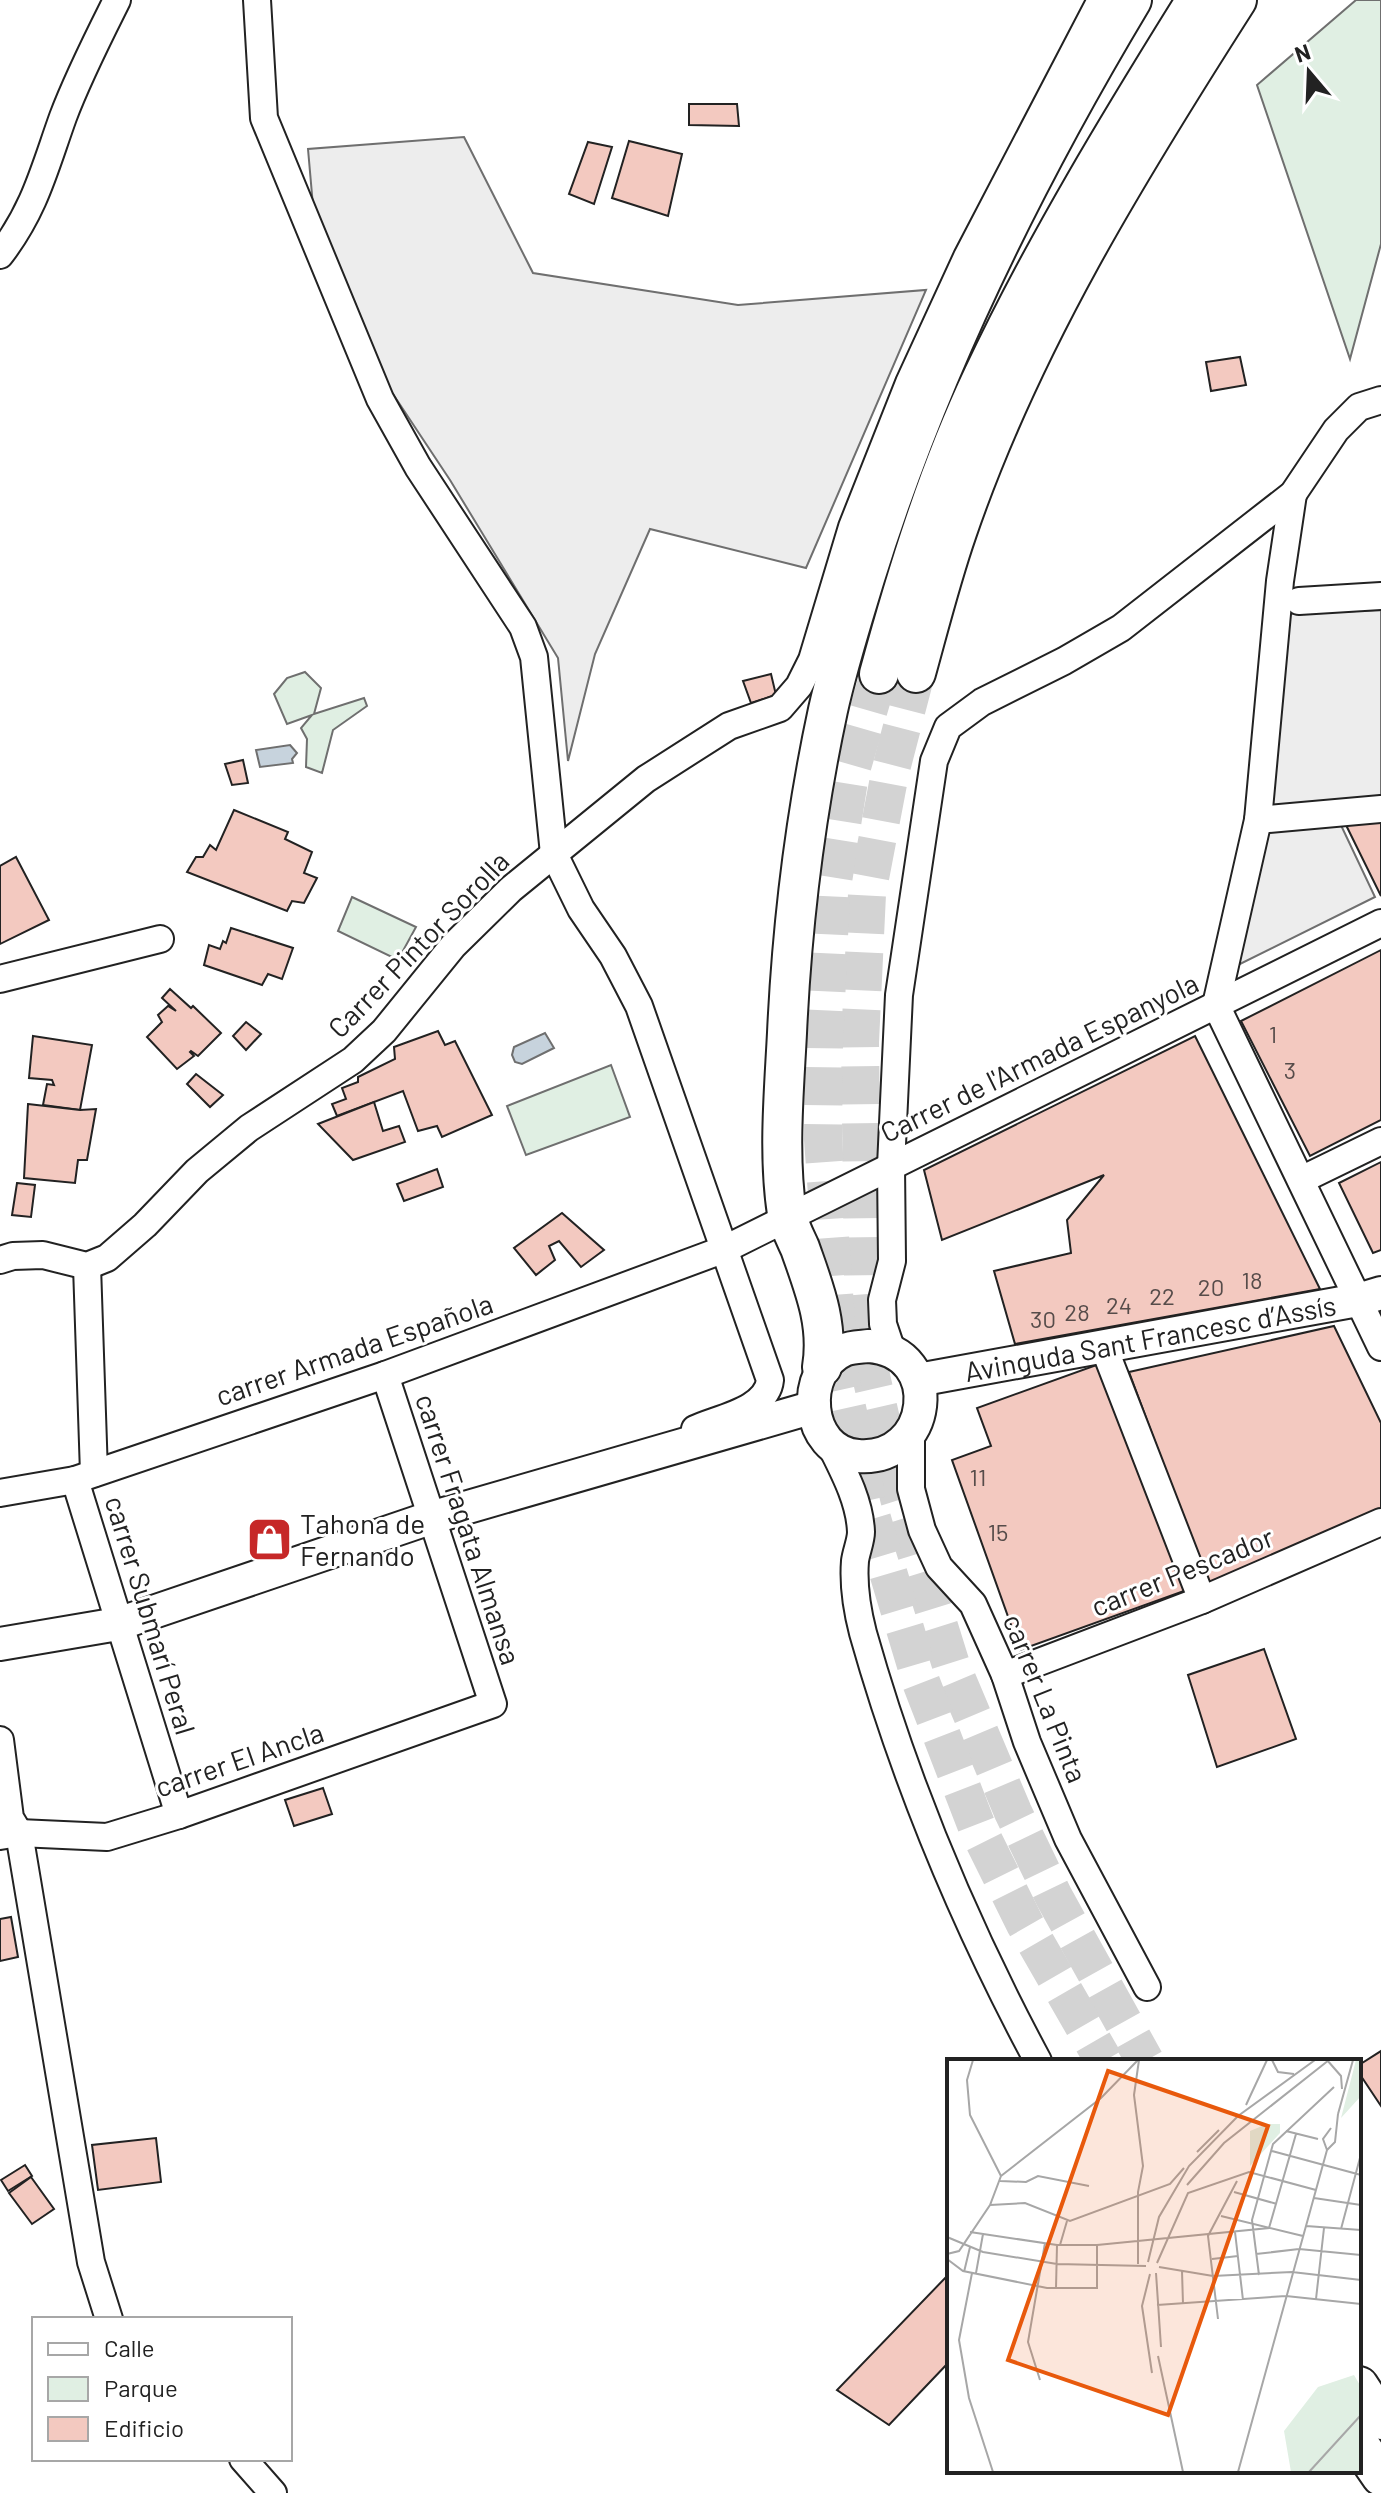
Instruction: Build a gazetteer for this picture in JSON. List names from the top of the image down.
{
  "streets": {
    "main road": ["Avinguda Sant Francesc d’Assís"],
    "street": [
      "Carrer Pintor Sorolla",
      "Carrer de l'Armada Espanyola",
      "carrer Armada Española",
      "carrer Fragata Almansa",
      "carrer Pescador",
      "carrer Submarí Peral",
      "carrer La Pinta",
      "carrer El Ancla"
    ]
  },
  "crossings": [
    ["Carrer Pintor Sorolla", "carrer Submarí Peral"],
    ["Carrer de l'Armada Espanyola", "carrer Armada Española"],
    ["Avinguda Sant Francesc d’Assís", "carrer La Pinta"],
    ["carrer Armada Española", "carrer Fragata Almansa"],
    ["carrer Armada Española", "carrer Submarí Peral"],
    ["carrer Fragata Almansa", "carrer El Ancla"],
    ["carrer Pescador", "carrer La Pinta"],
    ["carrer Submarí Peral", "carrer El Ancla"]
  ],
  "places": {
    "shop": ["Tahona de Fernando"]
  },
  "house_numbers": [
    "1",
    "3",
    "18",
    "20",
    "22",
    "24",
    "28",
    "30",
    "11",
    "15"
  ],
  "legend": ["Calle", "Parque", "Edificio"],
  "north": "top"
}
